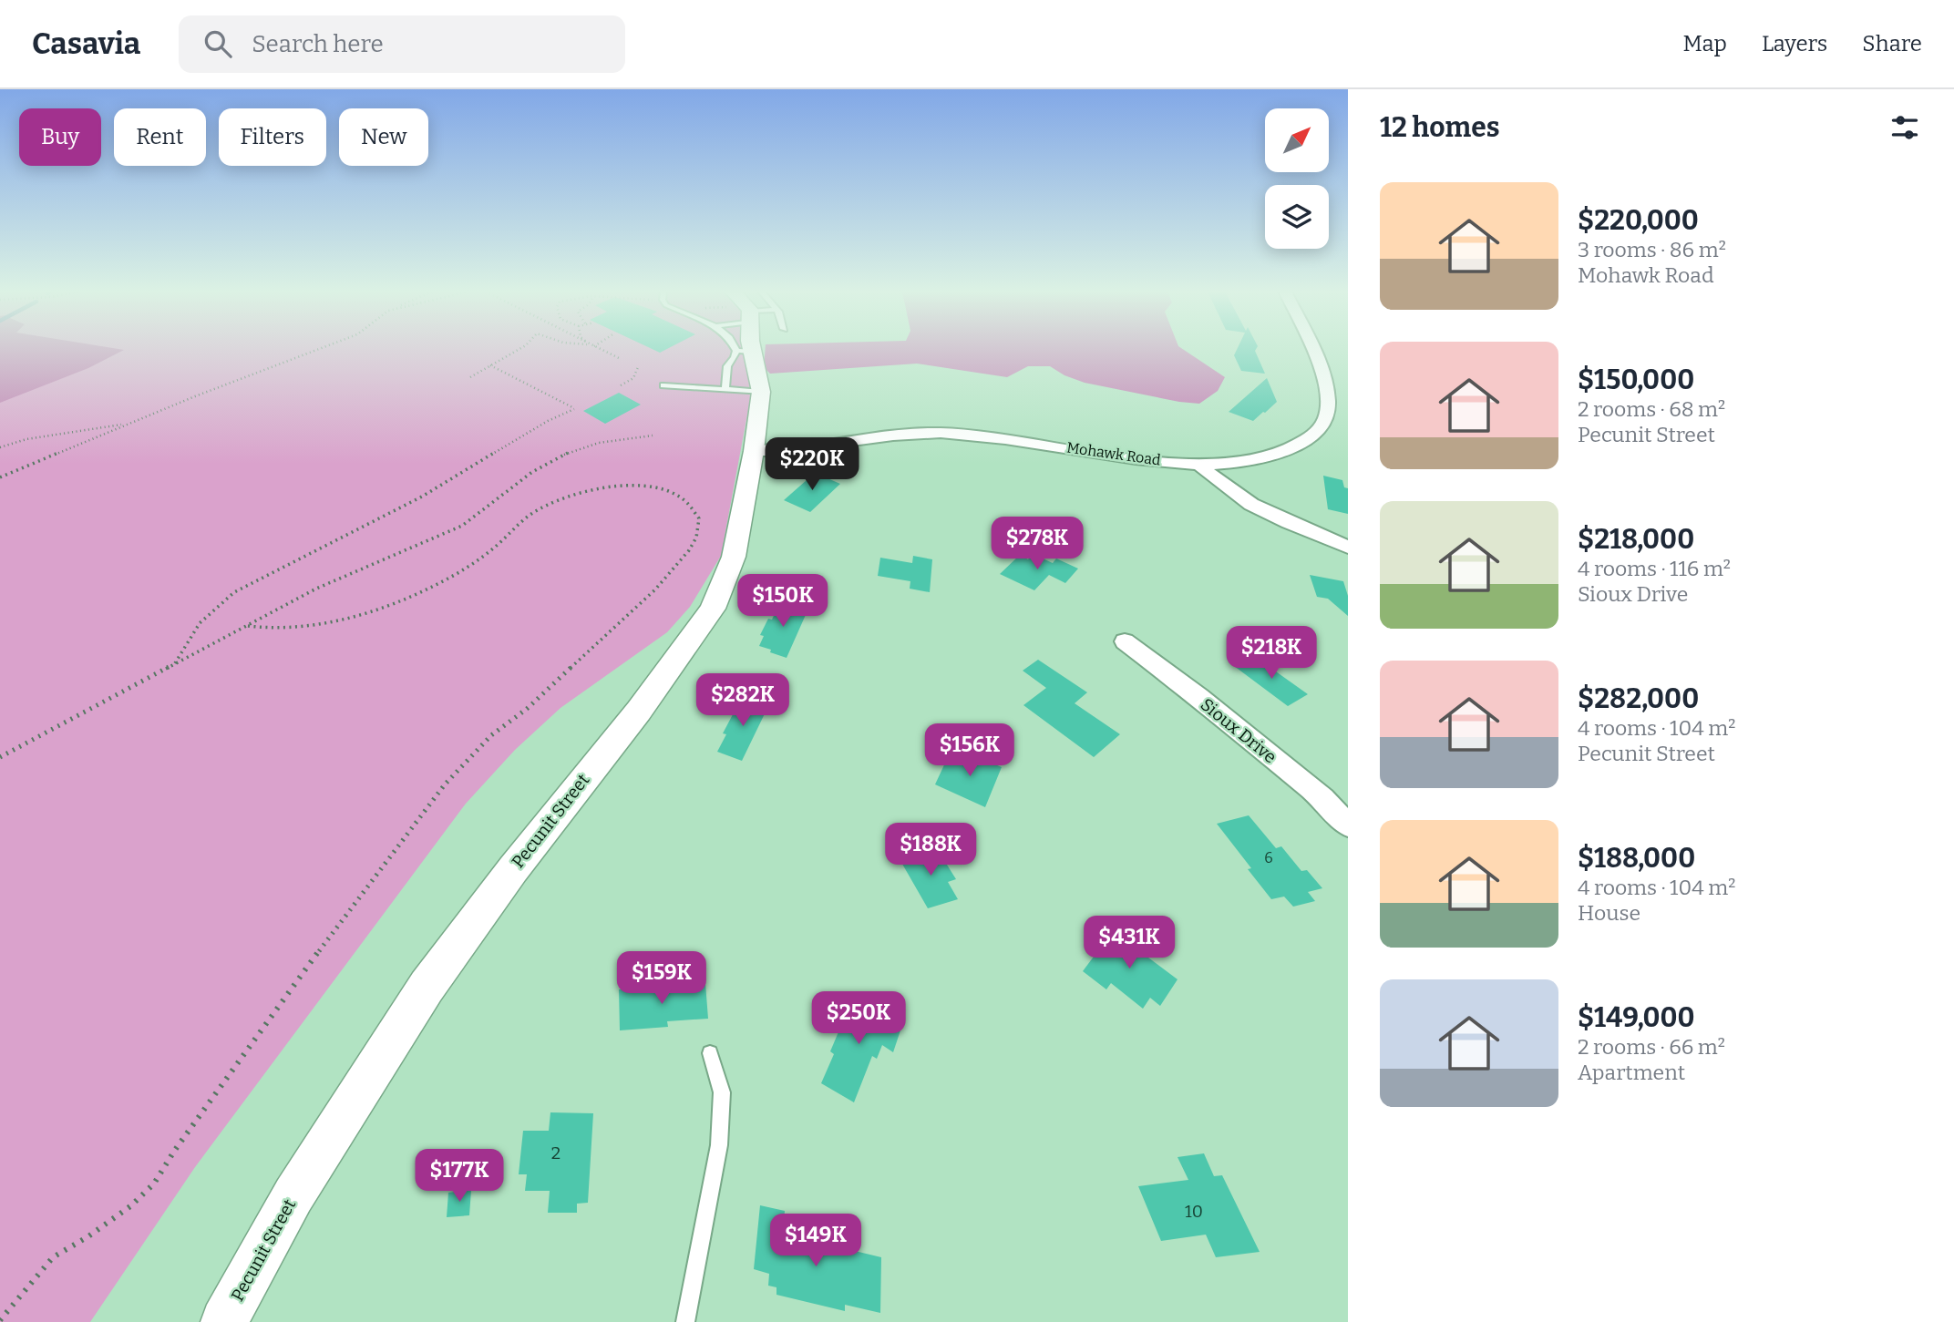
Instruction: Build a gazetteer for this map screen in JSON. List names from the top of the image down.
{
  "streets": {
    "street": ["Mohawk Road", "Sioux Drive", "Pecunit Street"]
  },
  "crossings": [
    ["Mohawk Road", "Pecunit Street"]
  ],
  "house_numbers": ["6", "2", "10"],
  "north": "top right",
  "page": {
    "header": "Casavia",
    "search": "Search here",
    "nav": ["Map", "Layers", "Share"],
    "heading": "12 homes",
    "chip": [
      "Buy",
      "Rent",
      "Filters",
      "New"
    ],
    "list": [
      {
        "name": "$220,000",
        "note": "3 rooms · 86 m² · Mohawk Road"
      },
      {
        "name": "$150,000",
        "note": "2 rooms · 68 m² · Pecunit Street"
      },
      {
        "name": "$218,000",
        "note": "4 rooms · 116 m² · Sioux Drive"
      },
      {
        "name": "$282,000",
        "note": "4 rooms · 104 m² · Pecunit Street"
      },
      {
        "name": "$188,000",
        "note": "4 rooms · 104 m² · House"
      },
      {
        "name": "$149,000",
        "note": "2 rooms · 66 m² · Apartment"
      }
    ],
    "price": [
      "$220K",
      "$278K",
      "$150K",
      "$218K",
      "$282K",
      "$156K",
      "$188K",
      "$431K",
      "$159K",
      "$250K",
      "$177K",
      "$149K"
    ]
  }
}
